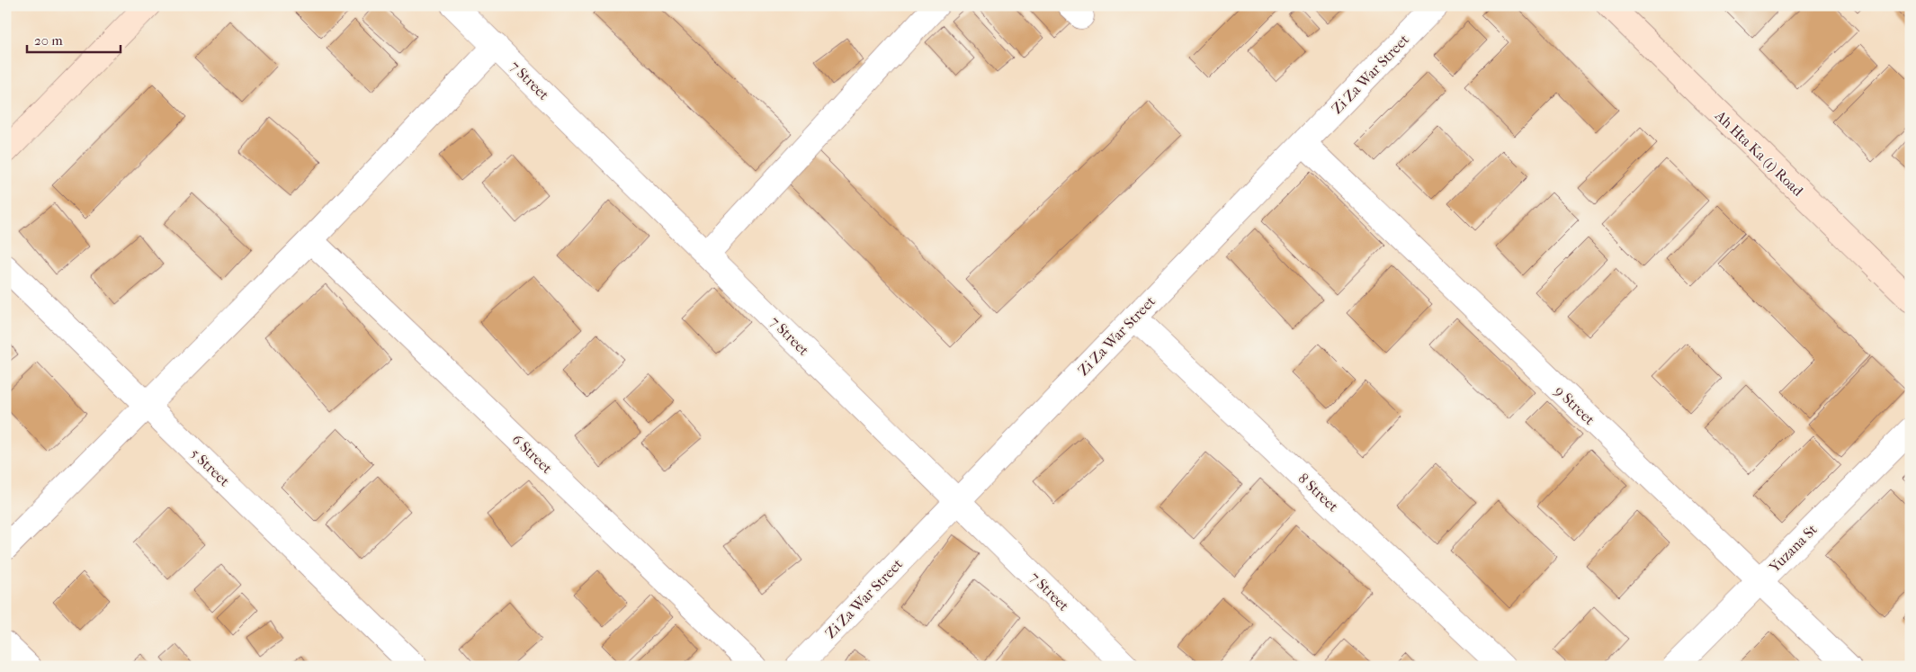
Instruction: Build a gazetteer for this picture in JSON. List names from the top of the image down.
{
  "streets": {
    "street": [
      "Zi Za War Street",
      "7 Street",
      "Ah Hta Ka (1) Road",
      "9 Street",
      "6 Street",
      "5 Street",
      "8 Street",
      "Yuzana St"
    ]
  },
  "crossings": [
    ["Zi Za War Street", "7 Street"],
    ["Zi Za War Street", "9 Street"],
    ["Zi Za War Street", "8 Street"],
    ["9 Street", "Yuzana St"]
  ],
  "scale_bar": "20 m"
}
